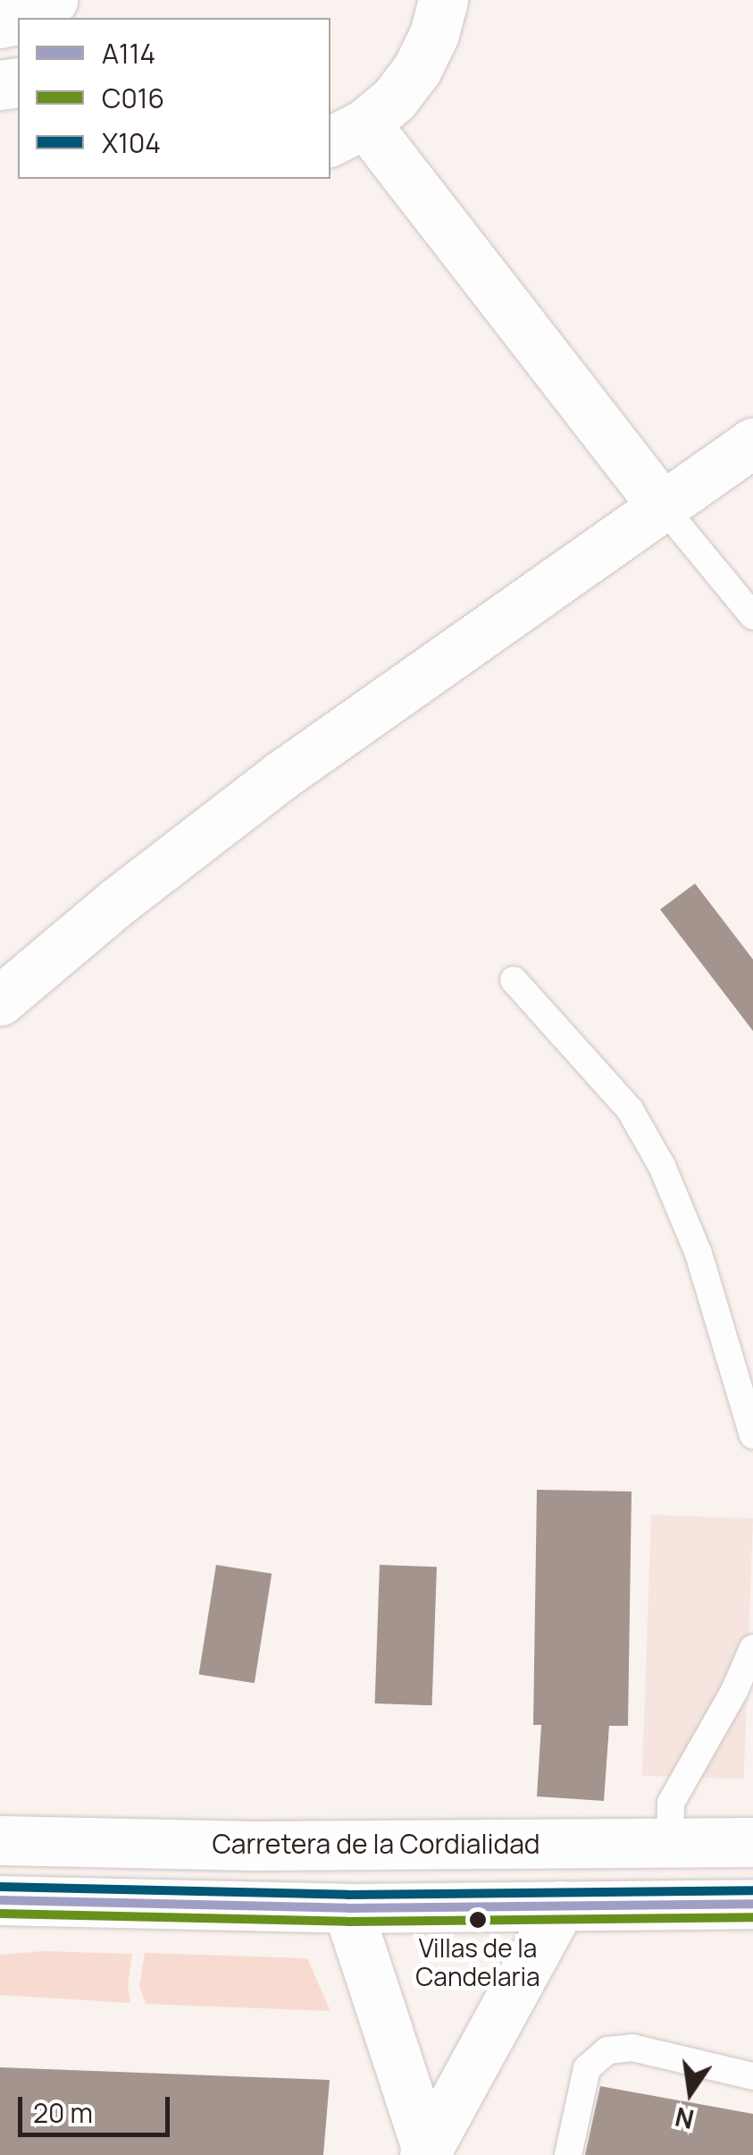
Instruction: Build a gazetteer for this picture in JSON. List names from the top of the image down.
{
  "streets": {
    "main road": ["Carretera de la Cordialidad"]
  },
  "places": ["Villas de la Candelaria"],
  "lines": ["transit line X104", "transit line A114", "transit line C016"],
  "legend": ["A114", "C016", "X104"],
  "scale_bar": "20 m",
  "north": "bottom"
}
